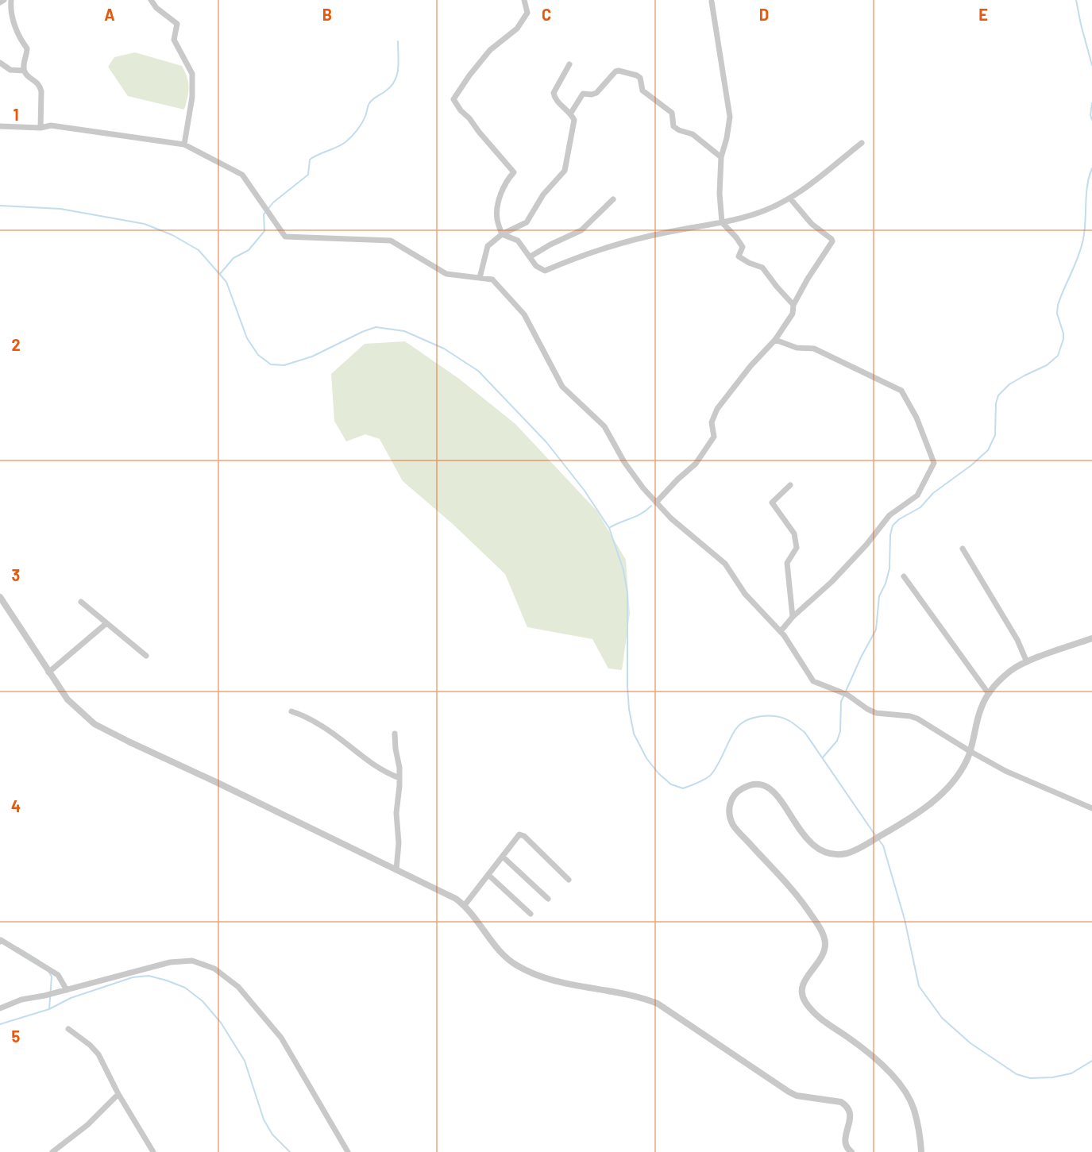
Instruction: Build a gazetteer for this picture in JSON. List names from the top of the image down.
{
  "grid": {
    "columns": [
      "A",
      "B",
      "C",
      "D",
      "E"
    ],
    "rows": [
      "1",
      "2",
      "3",
      "4",
      "5"
    ]
  }
}
